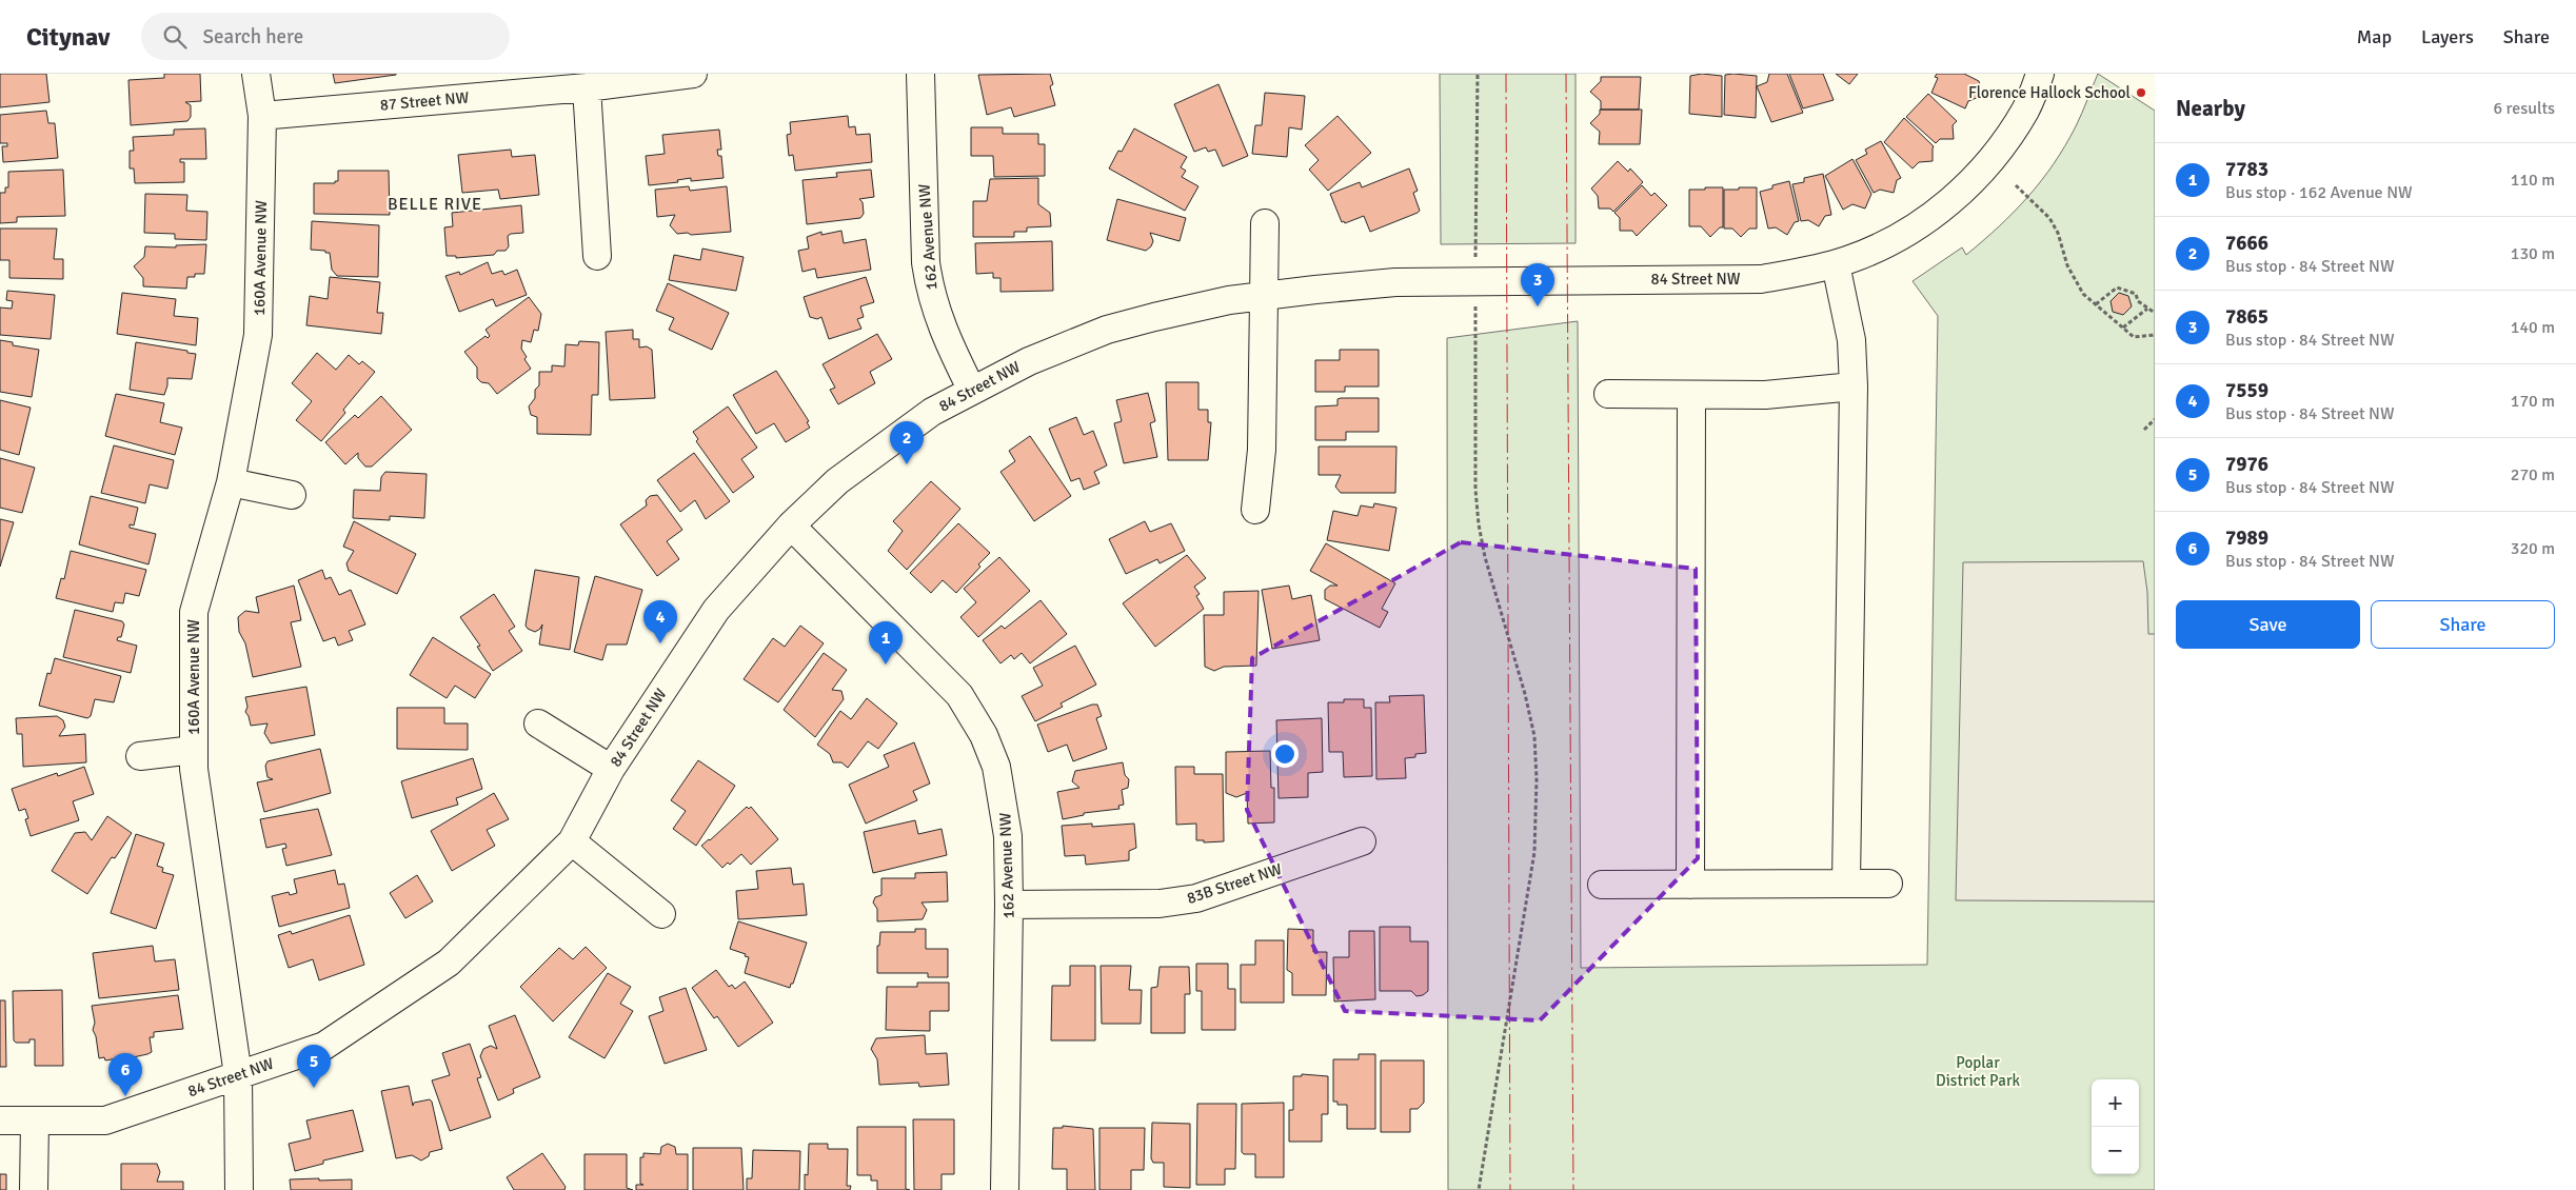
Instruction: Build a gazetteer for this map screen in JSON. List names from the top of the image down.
{
  "streets": {
    "street": [
      "87 Street NW",
      "162 Avenue NW",
      "160A Avenue NW",
      "84 Street NW",
      "83B Street NW"
    ]
  },
  "crossings": [
    ["87 Street NW", "160A Avenue NW"],
    ["162 Avenue NW", "84 Street NW"],
    ["162 Avenue NW", "83B Street NW"],
    ["160A Avenue NW", "84 Street NW"]
  ],
  "districts": ["BELLE RIVE"],
  "parks": ["Poplar District Park"],
  "places": ["Florence Hallock School"],
  "page": {
    "header": "Citynav",
    "search": "Search here",
    "nav": ["Map", "Layers", "Share"],
    "heading": ["Nearby", "6 results"],
    "list": [
      {
        "mark": "1",
        "name": "7783",
        "note": "Bus stop · 162 Avenue NW",
        "value": "110 m"
      },
      {
        "mark": "2",
        "name": "7666",
        "note": "Bus stop · 84 Street NW",
        "value": "130 m"
      },
      {
        "mark": "3",
        "name": "7865",
        "note": "Bus stop · 84 Street NW",
        "value": "140 m"
      },
      {
        "mark": "4",
        "name": "7559",
        "note": "Bus stop · 84 Street NW",
        "value": "170 m"
      },
      {
        "mark": "5",
        "name": "7976",
        "note": "Bus stop · 84 Street NW",
        "value": "270 m"
      },
      {
        "mark": "6",
        "name": "7989",
        "note": "Bus stop · 84 Street NW",
        "value": "320 m"
      }
    ],
    "pins": [
      "3",
      "2",
      "4",
      "1",
      "5",
      "6"
    ],
    "buttons": ["Save", "Share"],
    "map_buttons": ["+", "−"]
  }
}
